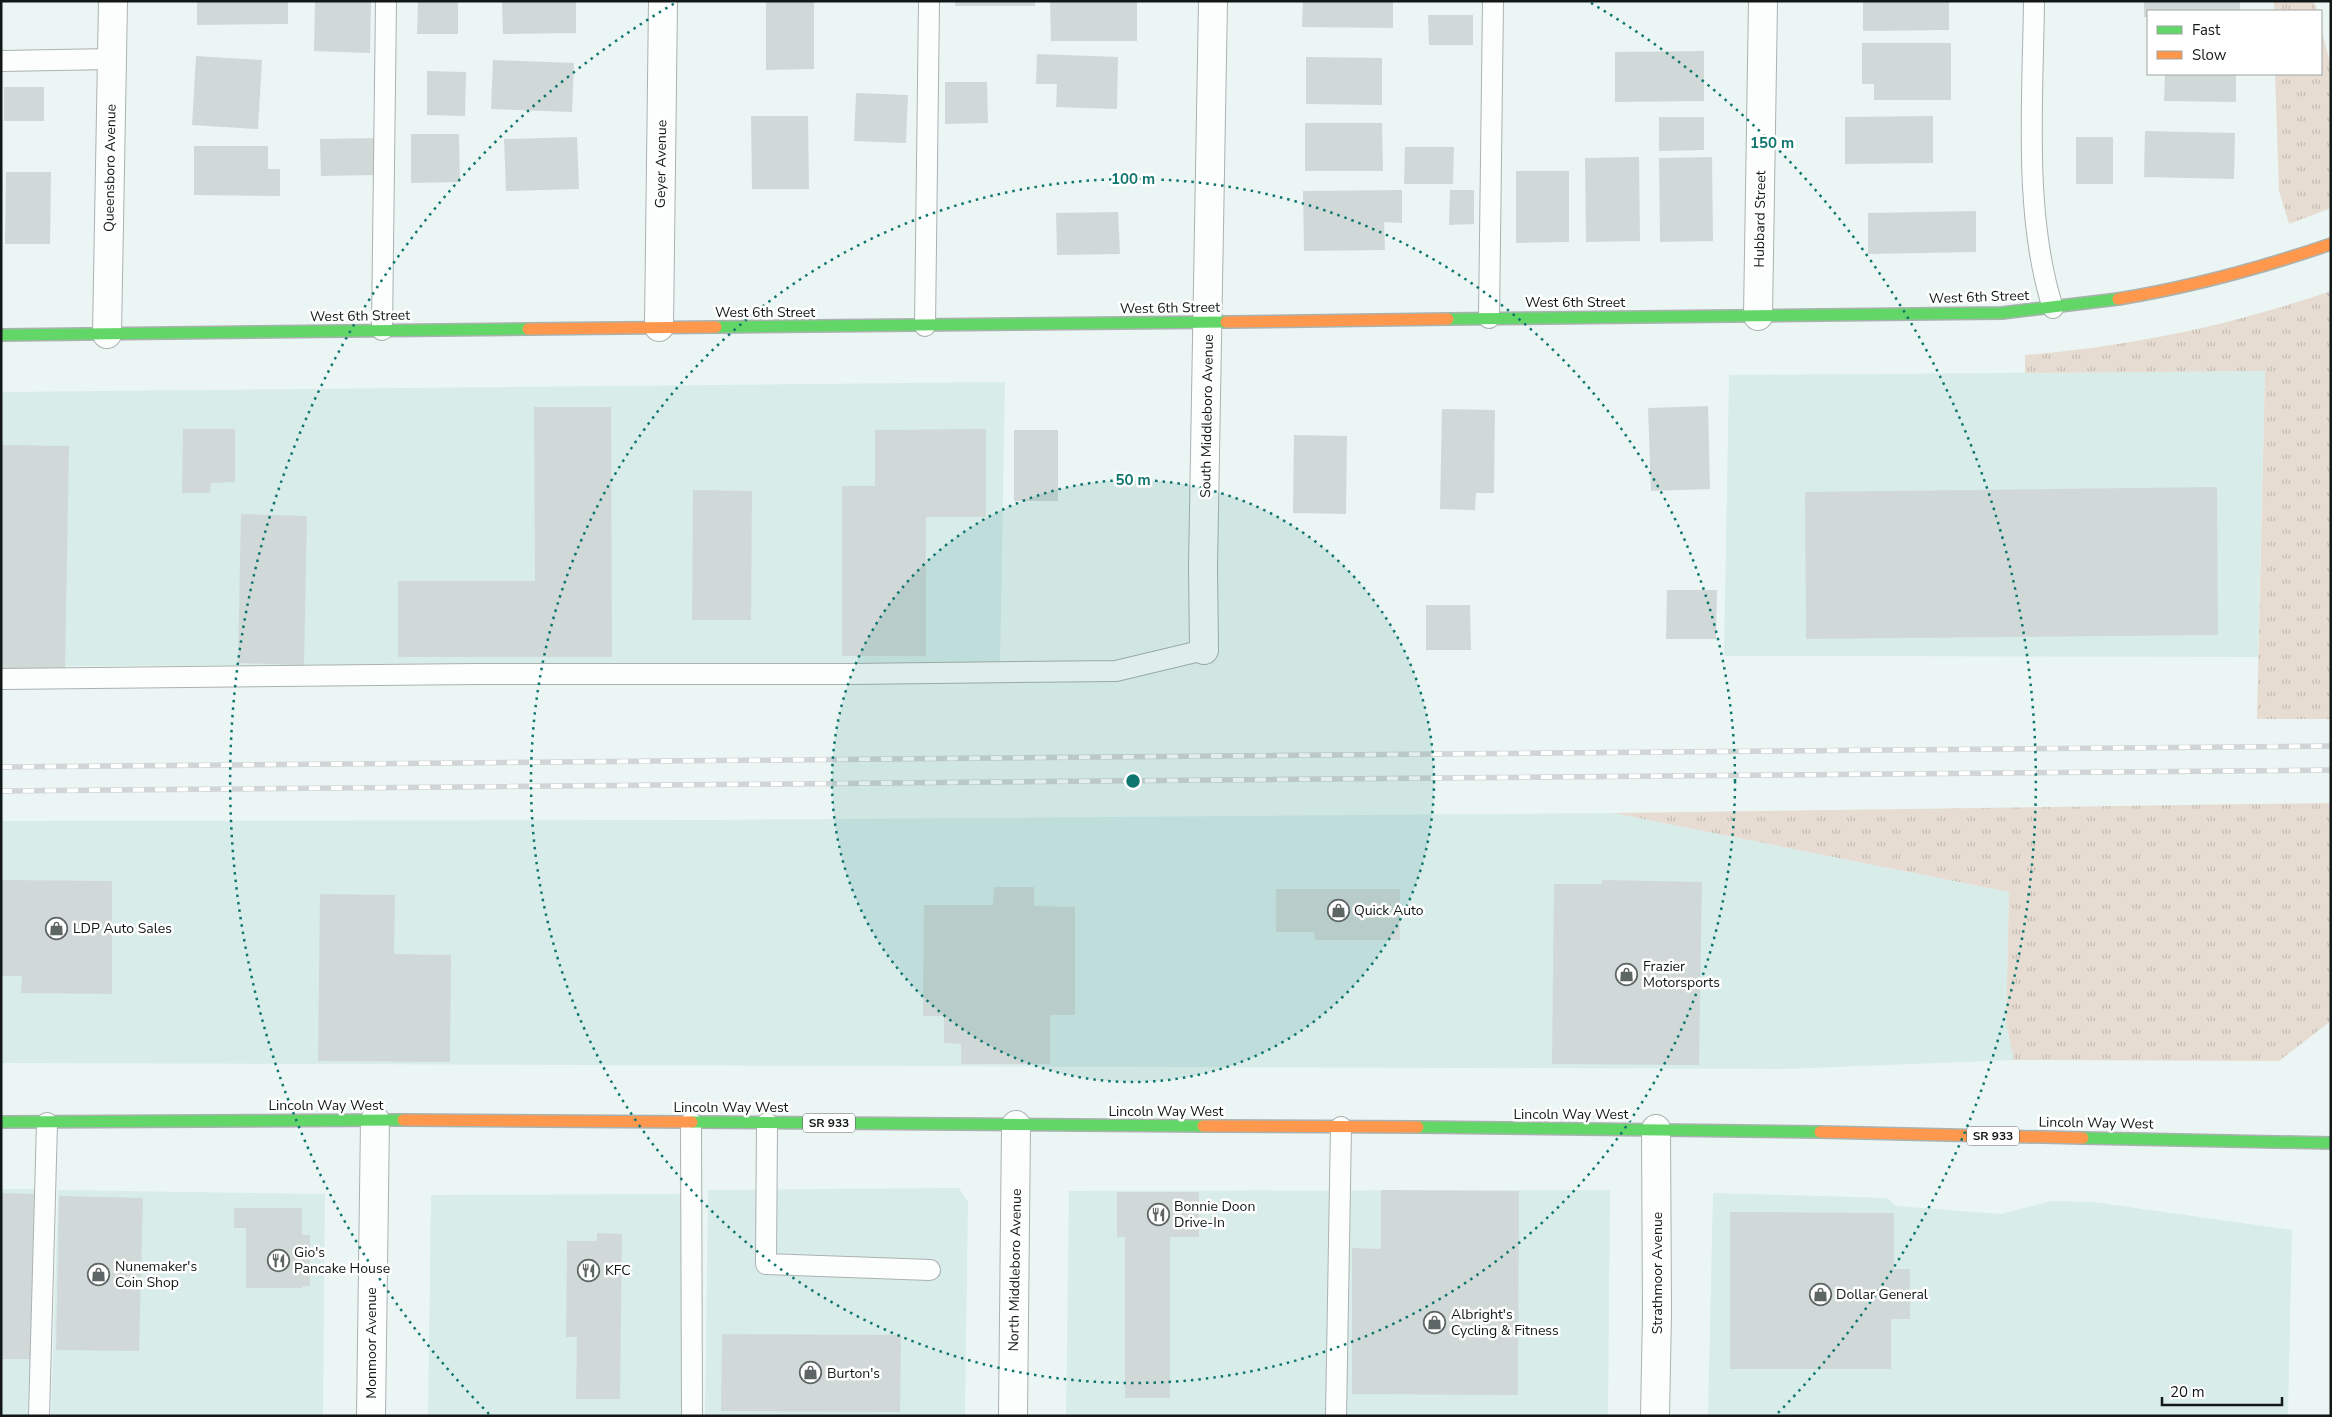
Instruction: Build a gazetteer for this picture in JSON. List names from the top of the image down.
{
  "streets": {
    "street": [
      "Geyer Avenue",
      "Queensboro Avenue",
      "Hubbard Street",
      "West 6th Street",
      "South Middleboro Avenue",
      "Lincoln Way West",
      "SR 933",
      "North Middleboro Avenue",
      "Strathmoor Avenue",
      "Monmoor Avenue"
    ]
  },
  "crossings": [
    ["Geyer Avenue", "West 6th Street"],
    ["Queensboro Avenue", "West 6th Street"],
    ["Hubbard Street", "West 6th Street"],
    ["West 6th Street", "South Middleboro Avenue"],
    ["Lincoln Way West", "North Middleboro Avenue"],
    ["Lincoln Way West", "Strathmoor Avenue"],
    ["Lincoln Way West", "Monmoor Avenue"]
  ],
  "places": {
    "shop": [
      "Quick Auto",
      "LDP Auto Sales",
      "Frazier Motorsports",
      "Nunemaker's Coin Shop",
      "Dollar General",
      "Albright's Cycling & Fitness",
      "Burton's"
    ],
    "restaurant": ["Bonnie Doon Drive-In", "Gio's Pancake House", "KFC"]
  },
  "legend": ["Fast", "Slow"],
  "scale_bar": "20 m",
  "rings": ["150 m", "100 m", "50 m"]
}
